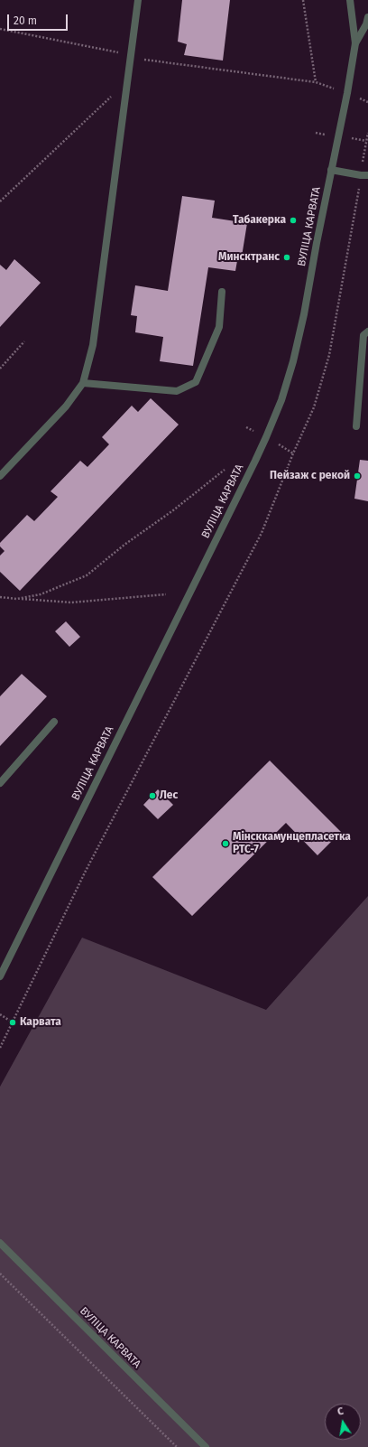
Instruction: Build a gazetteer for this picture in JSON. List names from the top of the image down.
{
  "streets": {
    "street": ["ВУЛІЦА КАРВАТА"]
  },
  "places": [
    "Табакерка",
    "Минсктранс",
    "Пейзаж с рекой",
    "Лес",
    "Мінсккамунцепласетка РТС-7",
    "Карвата"
  ],
  "scale_bar": "20 m",
  "north": "top"
}
